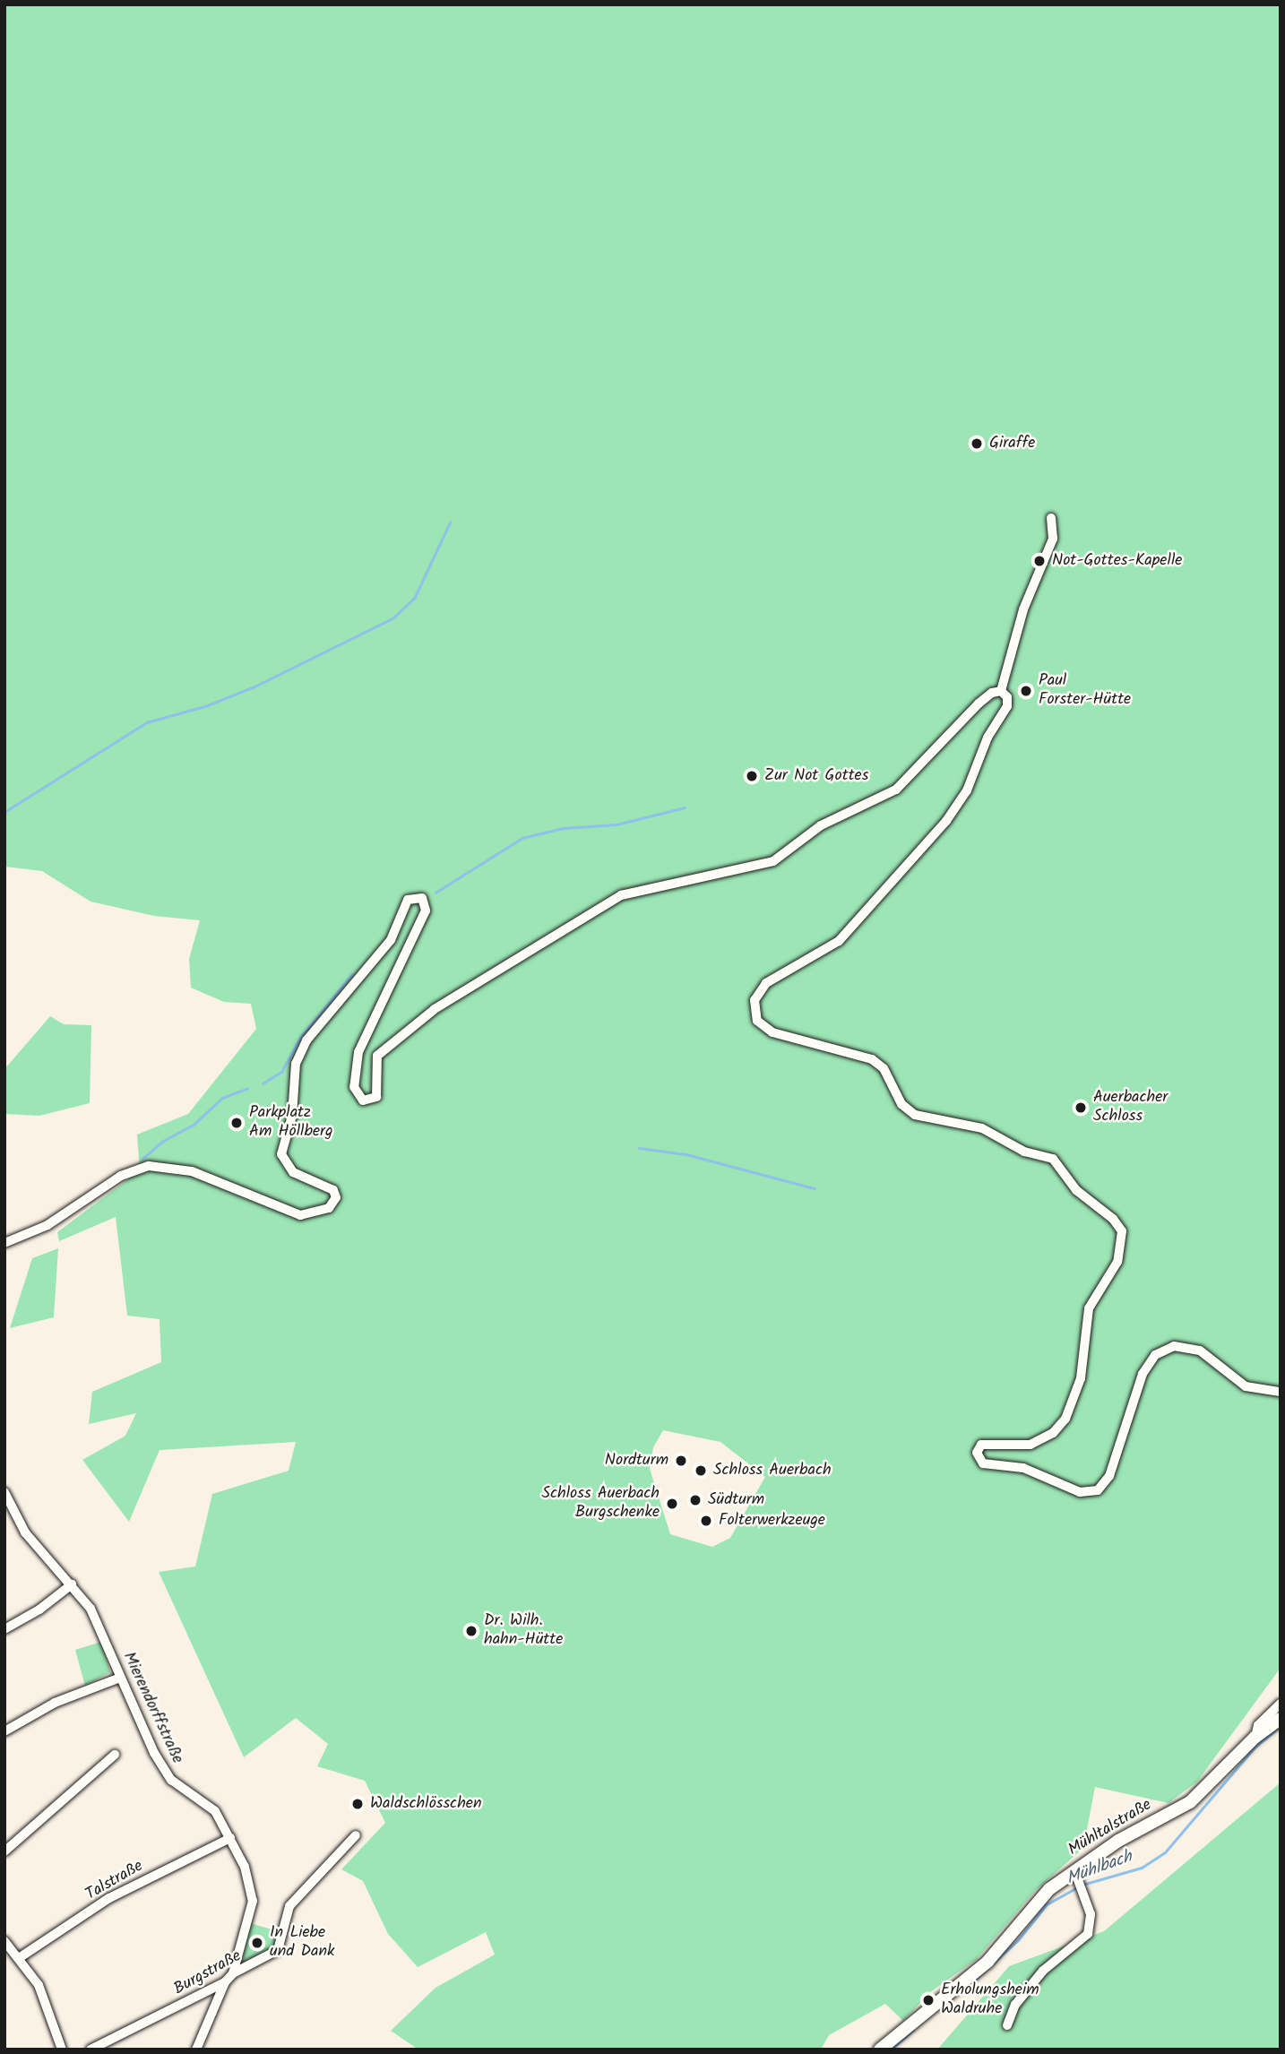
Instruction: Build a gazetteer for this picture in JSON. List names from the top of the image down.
{
  "streets": {
    "main road": ["Mühltalstraße"],
    "street": ["Mierendorffstraße", "Talstraße", "Burgstraße"]
  },
  "crossings": [
    ["Mierendorffstraße", "Talstraße"],
    ["Mierendorffstraße", "Burgstraße"]
  ],
  "water": ["Mühlbach"],
  "places": [
    "Giraffe",
    "Not-Gottes-Kapelle",
    "Paul Forster-Hütte",
    "Zur Not Gottes",
    "Auerbacher Schloss",
    "Parkplatz Am Höllberg",
    "Nordturm",
    "Schloss Auerbach",
    "Südturm",
    "Schloss Auerbach Burgschenke",
    "Folterwerkzeuge",
    "Dr. Wilh. hahn-Hütte",
    "Waldschlösschen",
    "In Liebe und Dank",
    "Erholungsheim Waldruhe"
  ]
}
